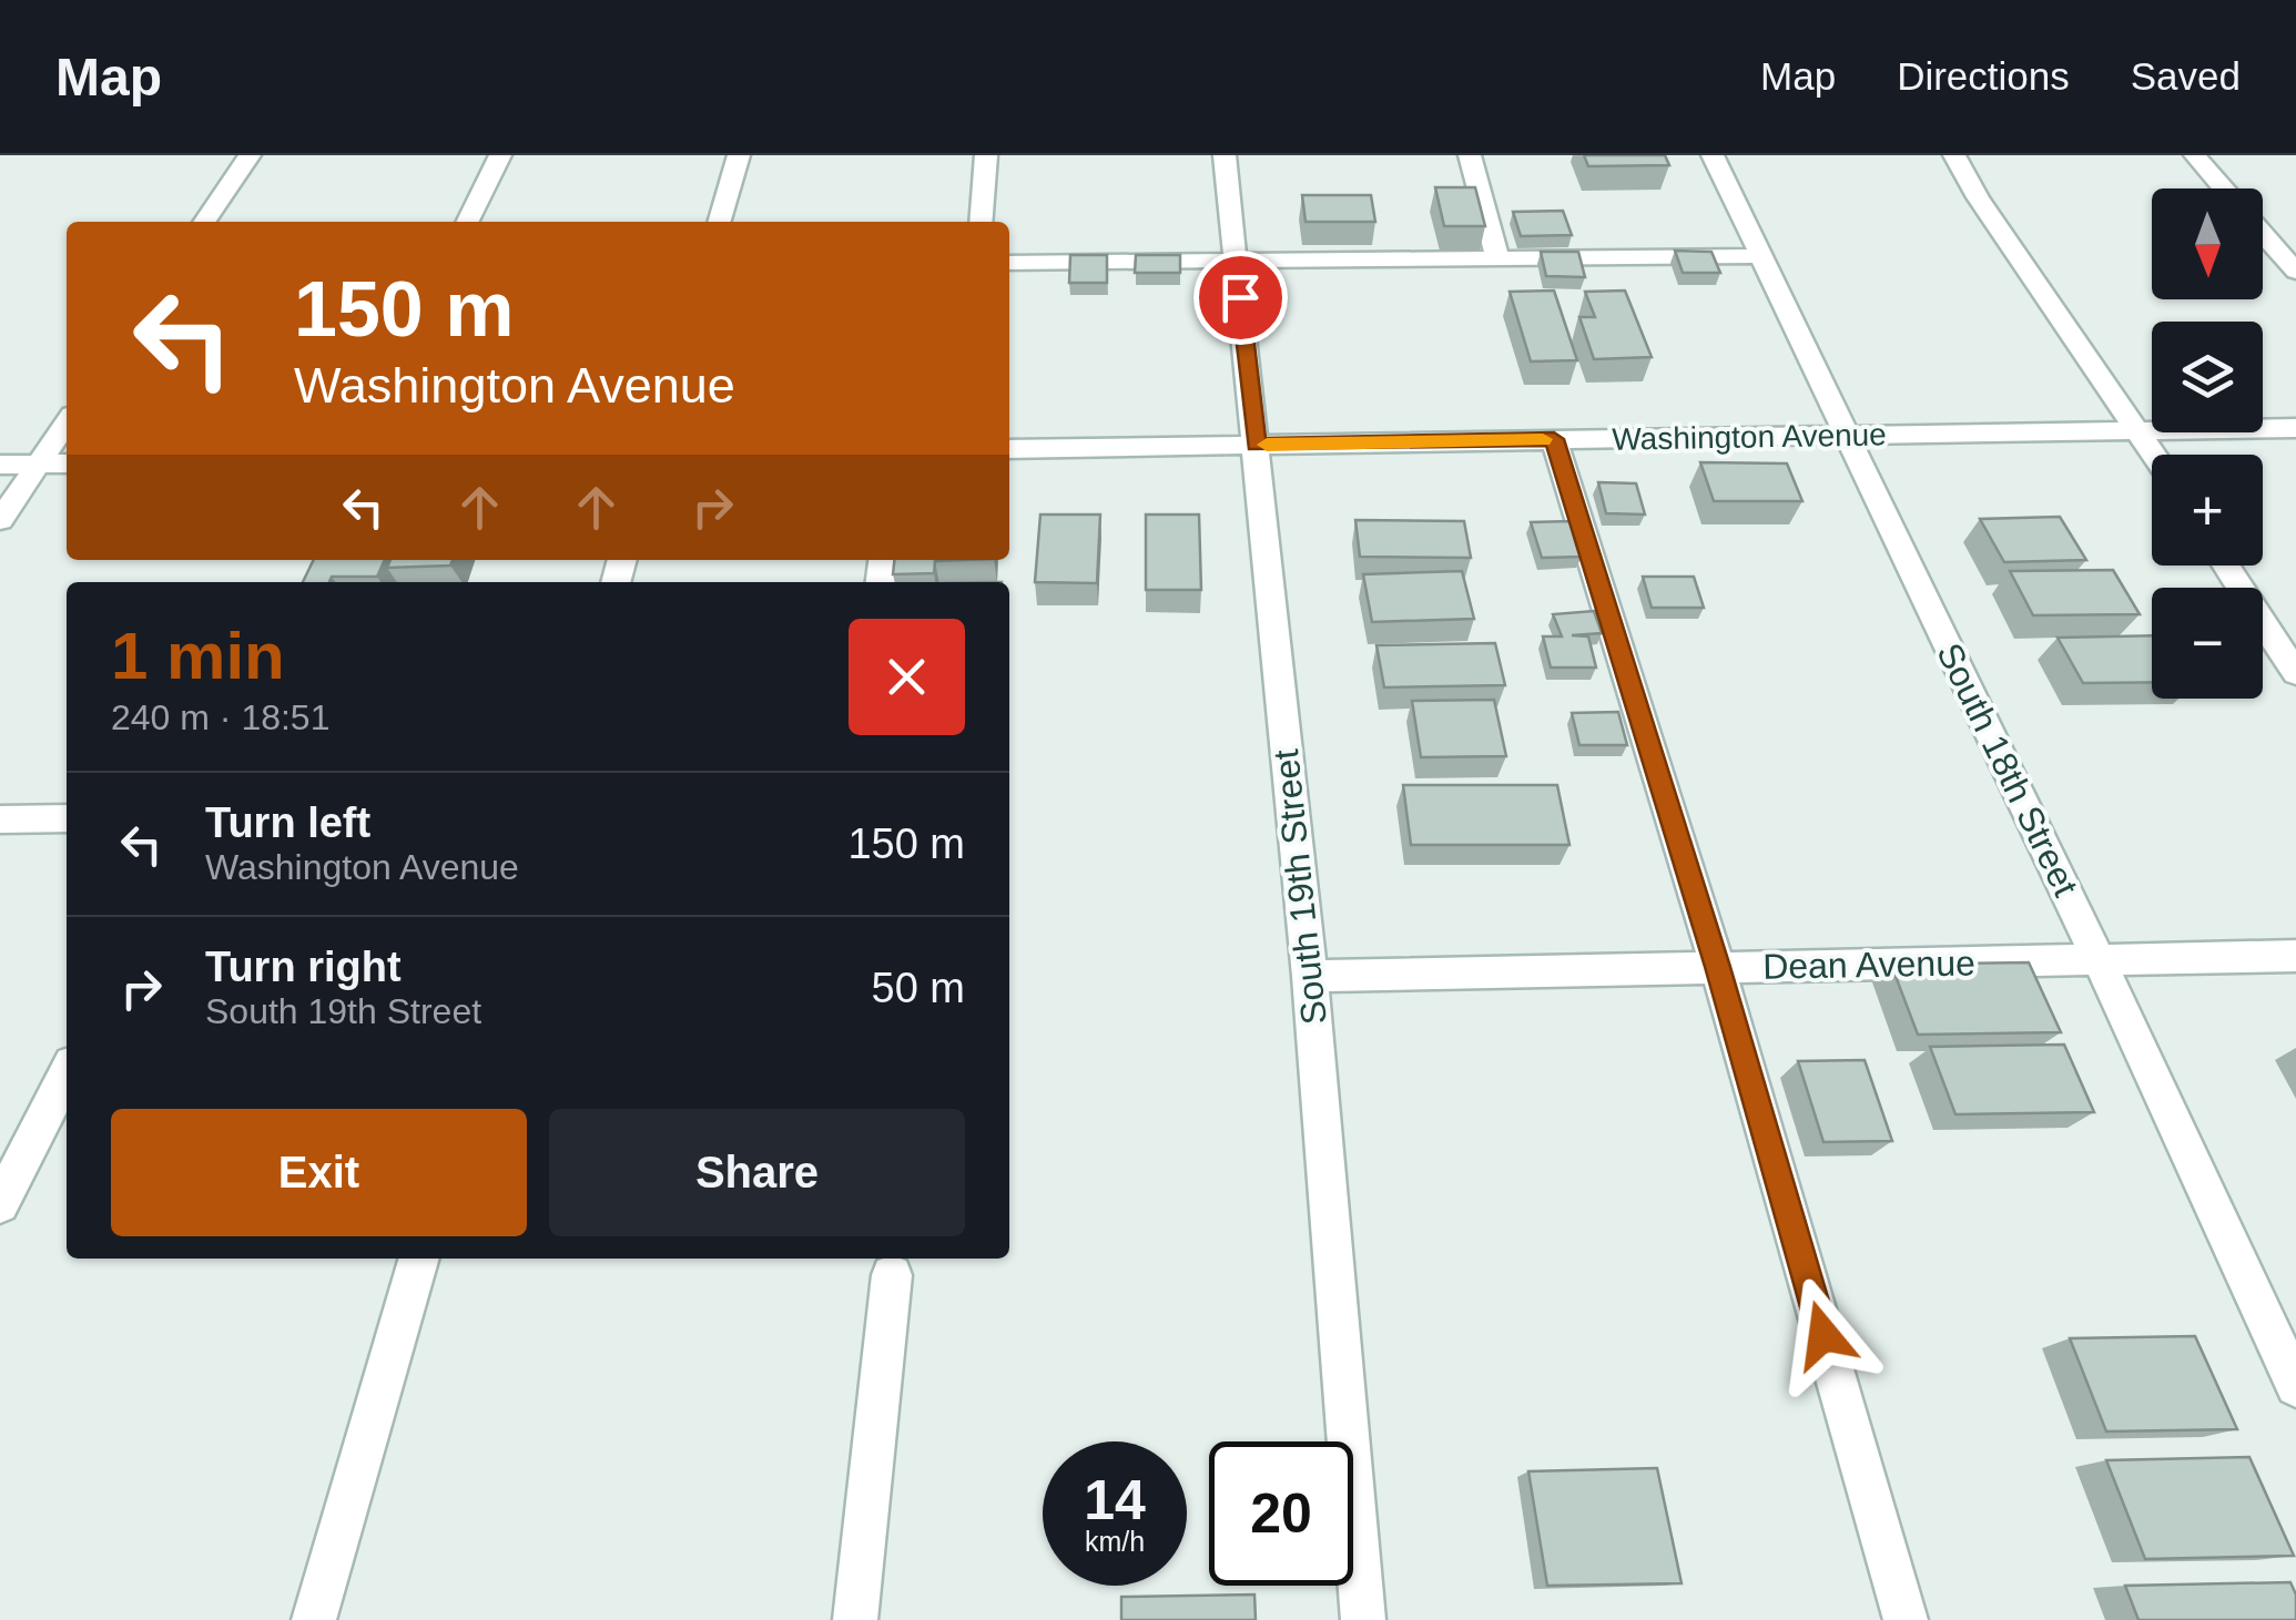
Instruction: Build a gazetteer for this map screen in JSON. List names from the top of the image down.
{
  "streets": {
    "street": [
      "Washington Avenue",
      "South 18th Street",
      "South 19th Street",
      "Dean Avenue"
    ]
  },
  "crossings": [
    ["Washington Avenue", "South 18th Street"],
    ["Washington Avenue", "South 19th Street"],
    ["South 18th Street", "Dean Avenue"],
    ["South 19th Street", "Dean Avenue"]
  ],
  "north": "bottom",
  "page": {
    "header": "Map",
    "nav": ["Map", "Directions", "Saved"],
    "map_buttons": ["+", "−"],
    "turn": ["150 m", "Washington Avenue"],
    "heading": ["1 min", "240 m · 18:51"],
    "list": [
      {
        "name": "Turn left",
        "note": "Washington Avenue",
        "value": "150 m"
      },
      {
        "name": "Turn right",
        "note": "South 19th Street",
        "value": "50 m"
      }
    ],
    "buttons": ["Exit", "Share"],
    "speed": "14 km/h",
    "limit": "20"
  }
}
